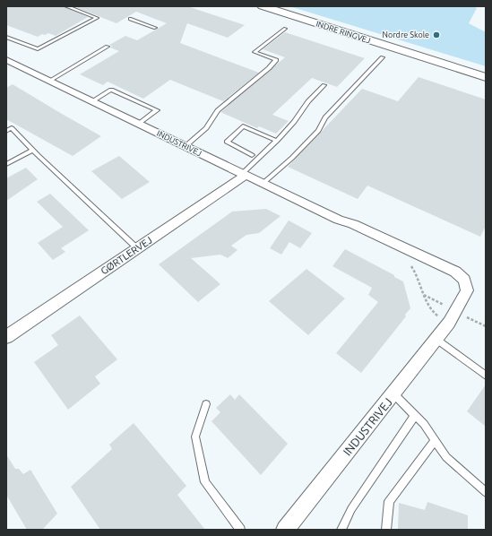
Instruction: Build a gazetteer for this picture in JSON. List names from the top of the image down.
{
  "streets": {
    "street": ["INDRE RINGVEJ", "INDUSTRIVEJ", "GØRTLERVEJ"]
  },
  "crossings": [
    ["INDUSTRIVEJ", "GØRTLERVEJ"]
  ],
  "places": ["Nordre Skole"]
}
